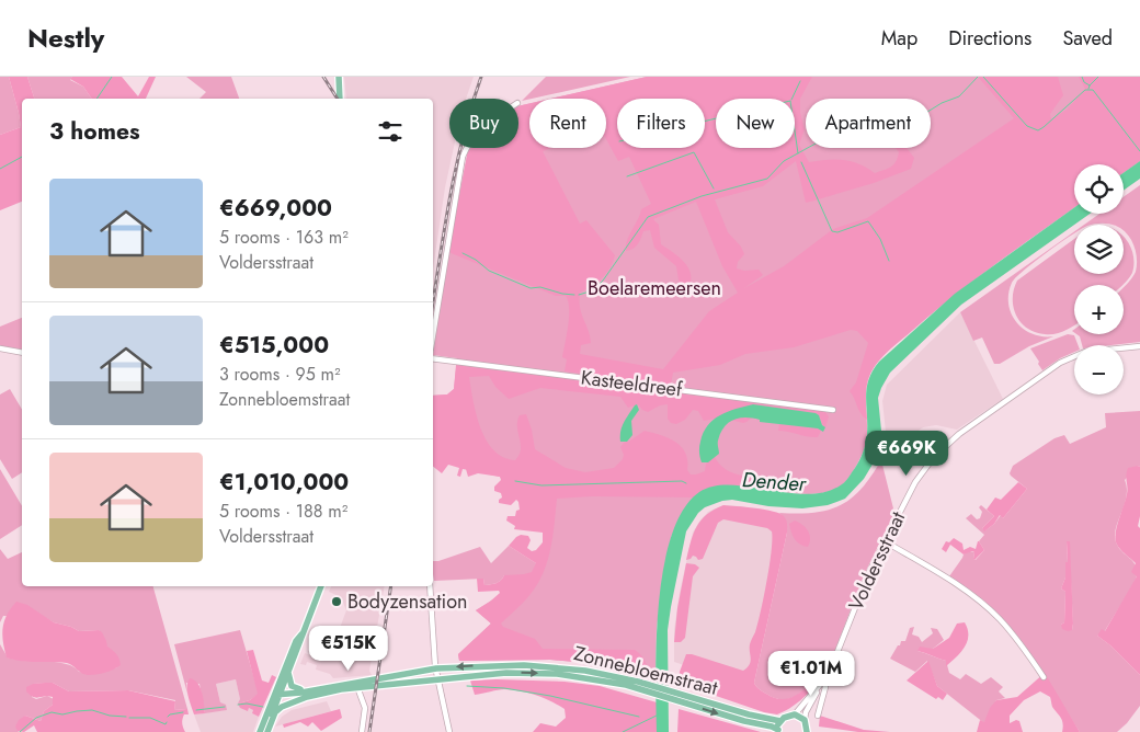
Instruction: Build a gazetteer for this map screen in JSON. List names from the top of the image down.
{
  "streets": {
    "main road": ["Zonnebloemstraat"],
    "street": ["Kasteeldreef", "Voldersstraat"]
  },
  "water": ["Dender"],
  "parks": ["Boelaremeersen"],
  "places": ["Bodyzensation"],
  "page": {
    "header": "Nestly",
    "nav": ["Map", "Directions", "Saved"],
    "chip": [
      "Buy",
      "Rent",
      "Filters",
      "New",
      "Apartment"
    ],
    "heading": "3 homes",
    "map_buttons": ["+", "−"],
    "list": [
      {
        "name": "€669,000",
        "note": "5 rooms · 163 m² · Voldersstraat"
      },
      {
        "name": "€515,000",
        "note": "3 rooms · 95 m² · Zonnebloemstraat"
      },
      {
        "name": "€1,010,000",
        "note": "5 rooms · 188 m² · Voldersstraat"
      }
    ],
    "price": ["€669K", "€515K", "€1.01M"]
  }
}
